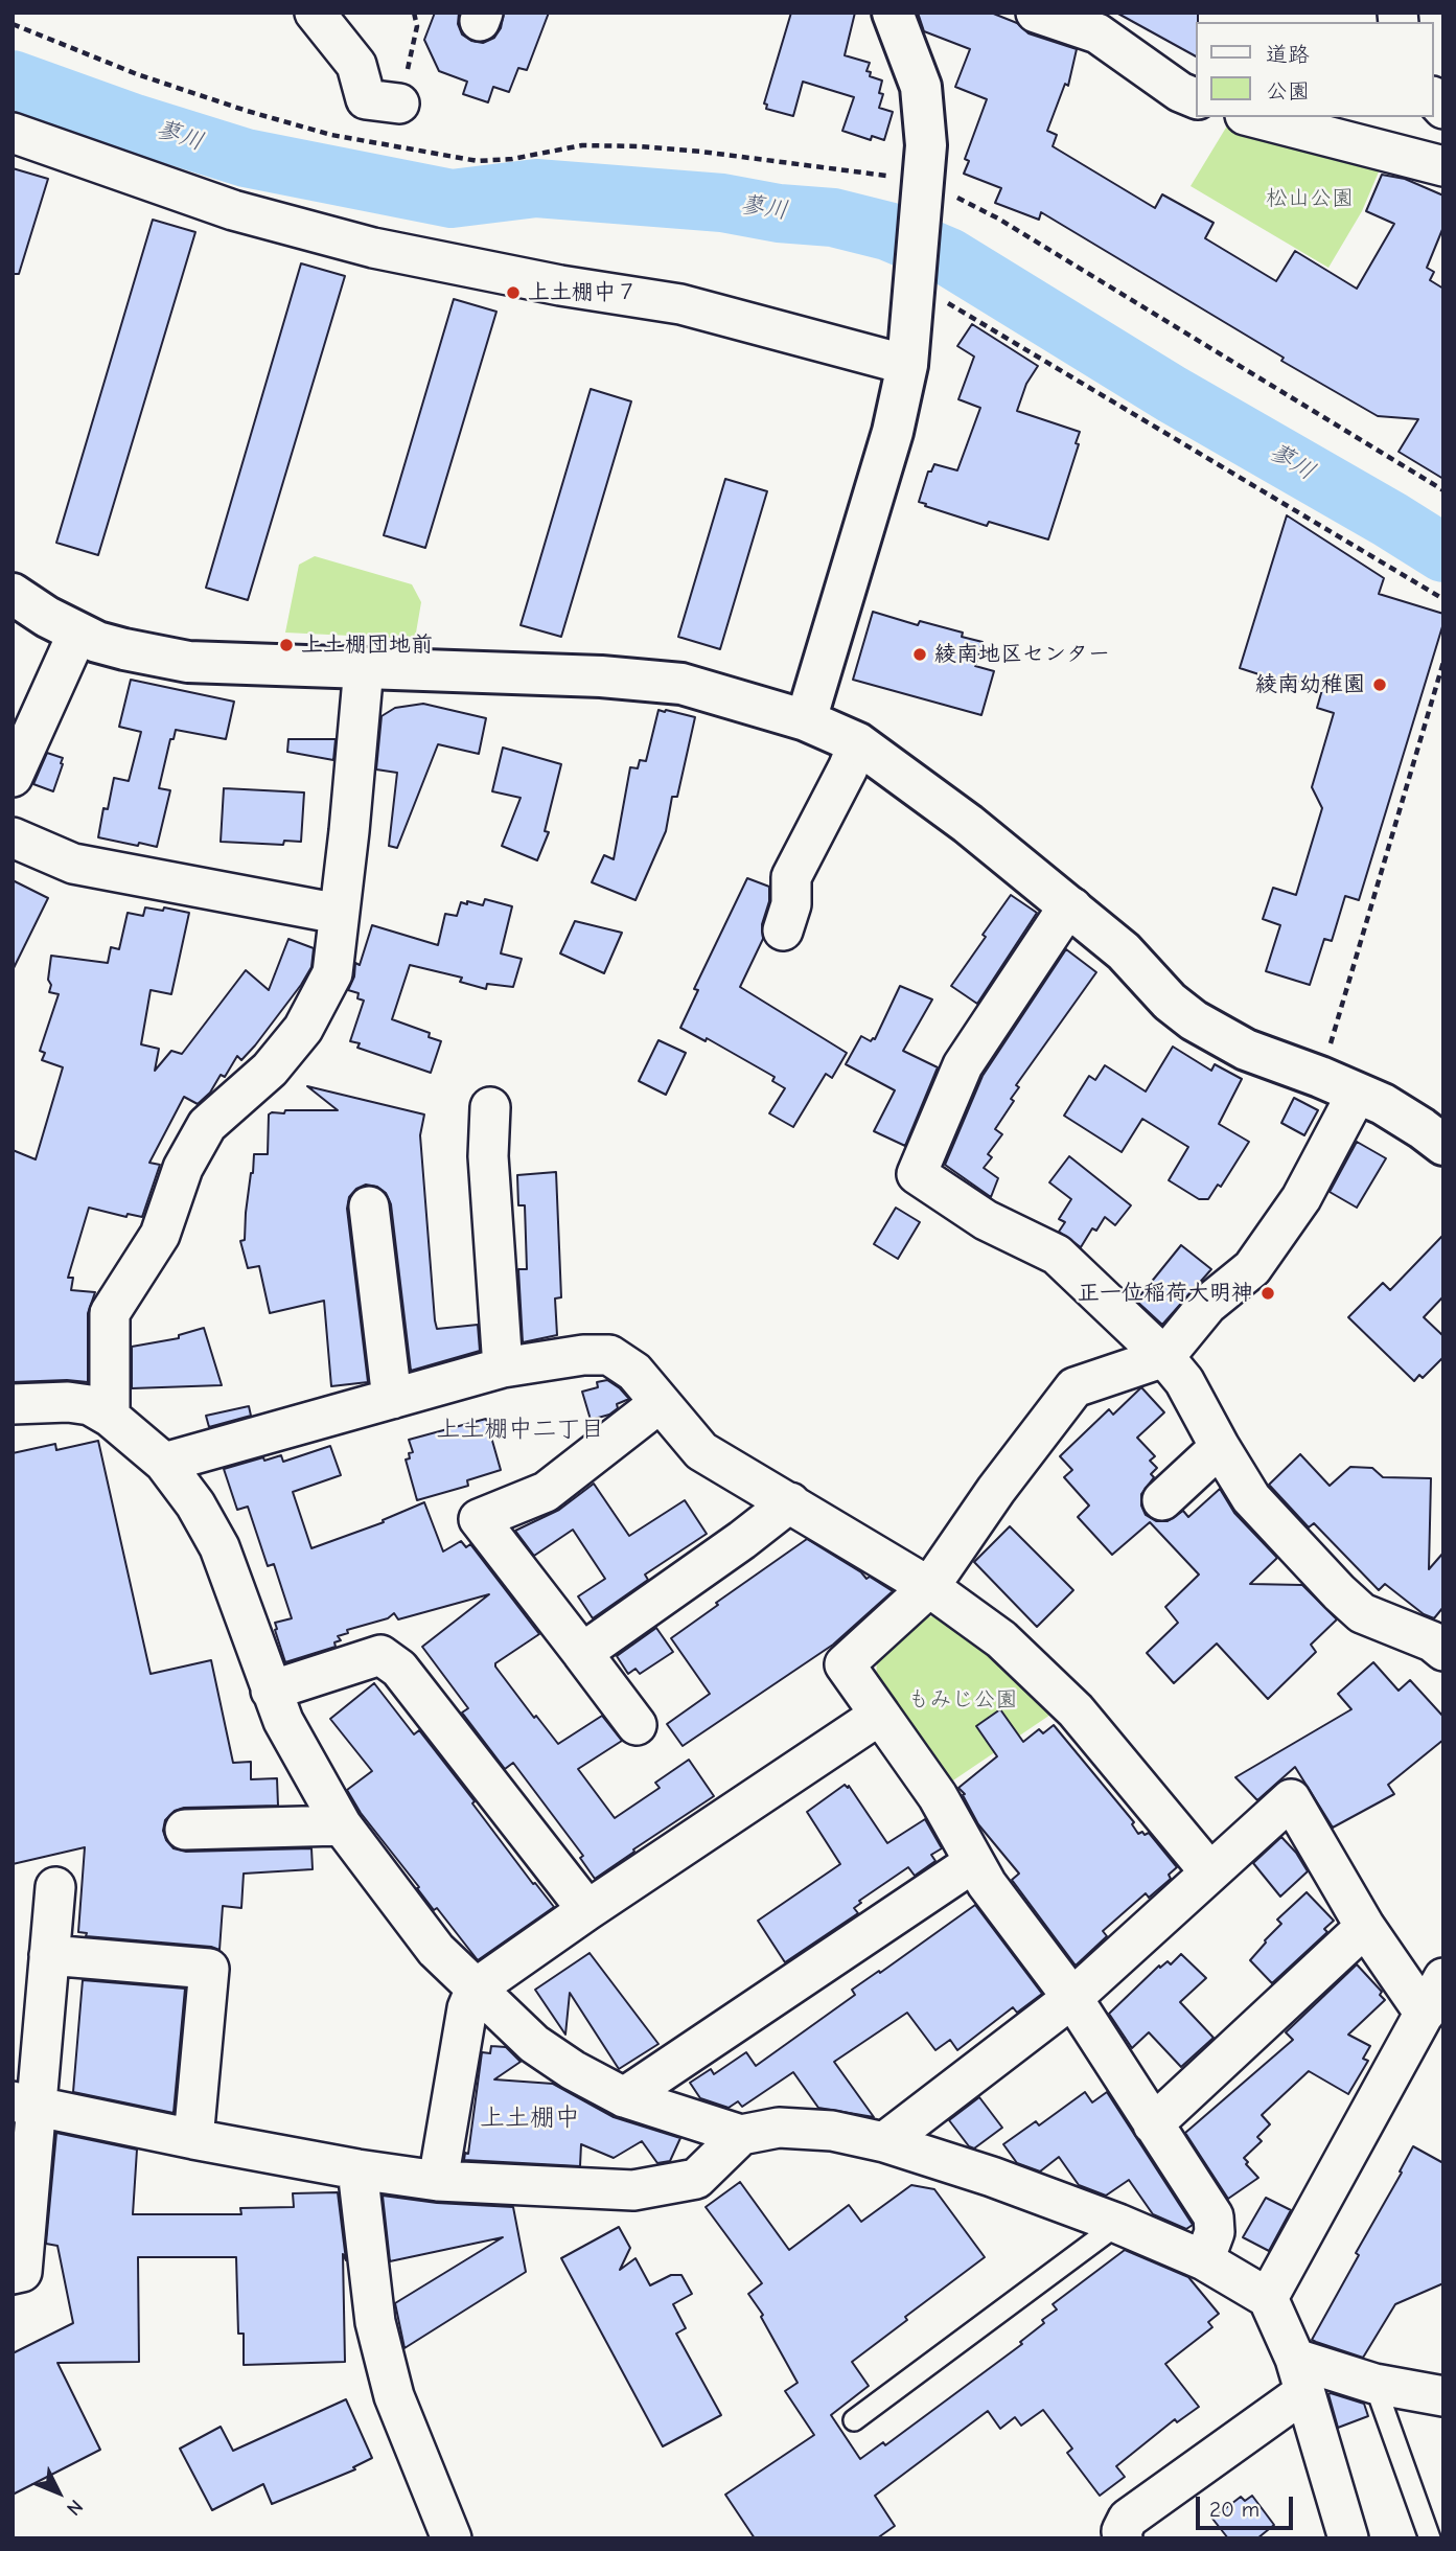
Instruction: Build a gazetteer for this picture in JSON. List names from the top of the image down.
{
  "districts": ["上土棚中二丁目", "上土棚中"],
  "water": ["蓼川"],
  "parks": ["松山公園", "もみじ公園"],
  "places": [
    "上土棚中７",
    "上土棚団地前",
    "綾南地区センター",
    "綾南幼稚園",
    "正一位稲荷大明神"
  ],
  "legend": ["道路", "公園"],
  "scale_bar": "20 m",
  "north": "bottom right"
}
